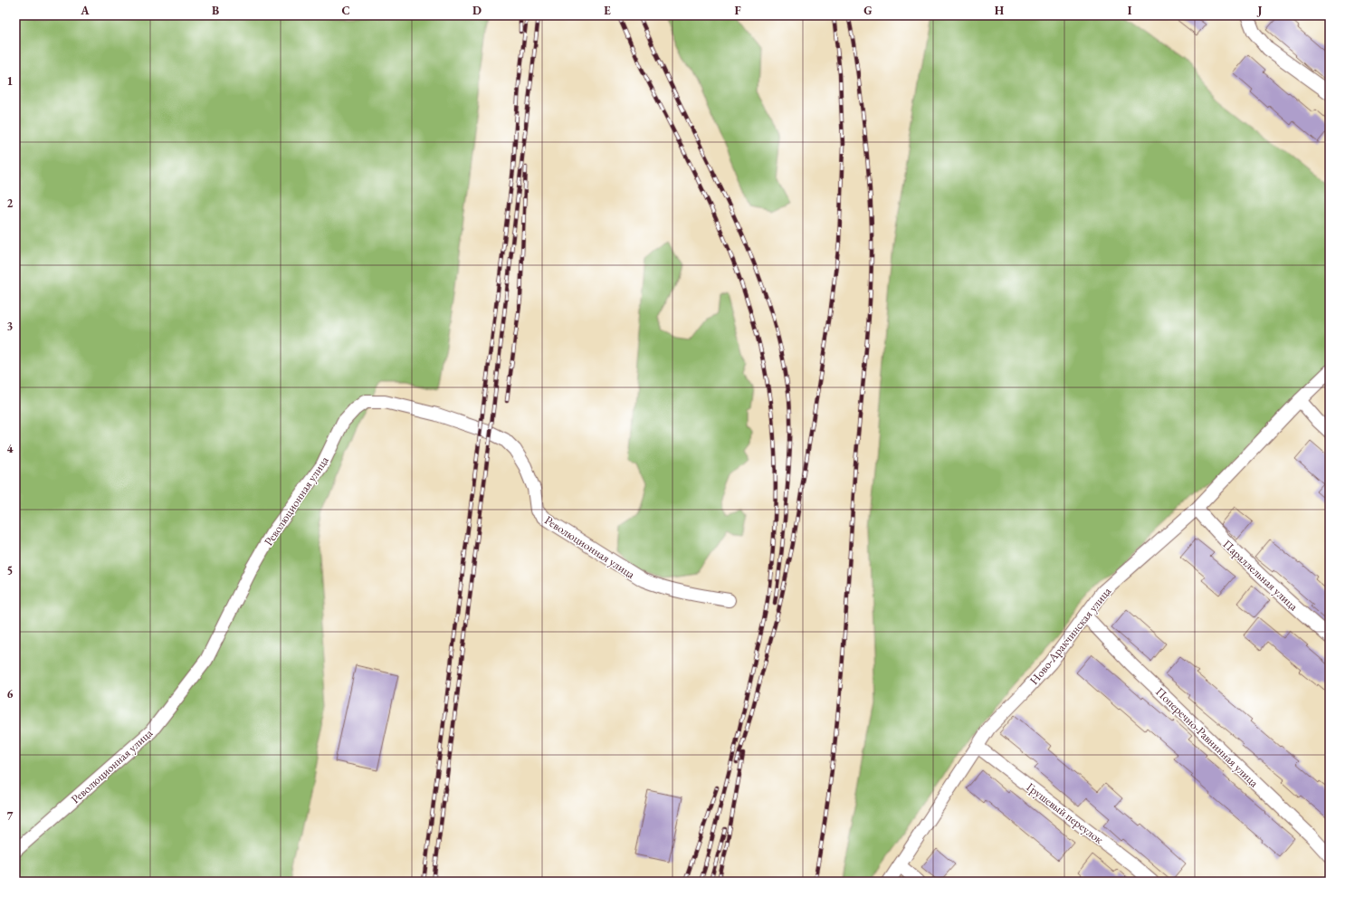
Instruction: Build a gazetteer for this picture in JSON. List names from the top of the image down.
{
  "streets": {
    "street": [
      "Революционная улица",
      "Параллельная улица",
      "Ново-Аракчинская улица",
      "Поперечно-Равнинная улица",
      "Грушевый переулок"
    ]
  },
  "crossings": [
    ["Параллельная улица", "Ново-Аракчинская улица"],
    ["Ново-Аракчинская улица", "Поперечно-Равнинная улица"],
    ["Ново-Аракчинская улица", "Грушевый переулок"]
  ],
  "grid": {
    "columns": [
      "A",
      "B",
      "C",
      "D",
      "E",
      "F",
      "G",
      "H",
      "I",
      "J"
    ],
    "rows": [
      "1",
      "2",
      "3",
      "4",
      "5",
      "6",
      "7"
    ]
  }
}
